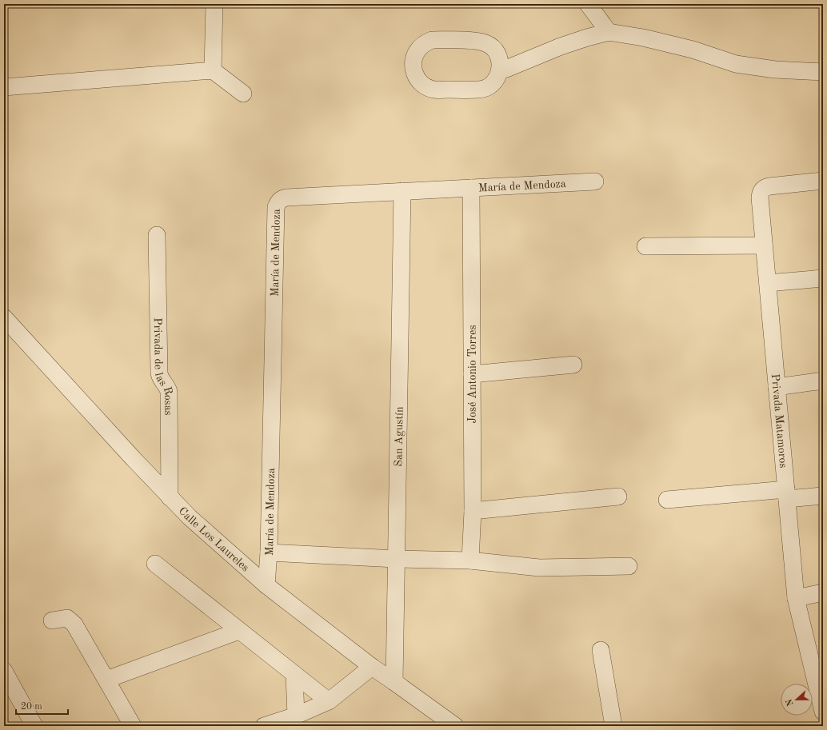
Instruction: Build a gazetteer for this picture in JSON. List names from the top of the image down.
{
  "streets": {
    "street": [
      "María de Mendoza",
      "Privada de las Rosas",
      "José Antonio Torres",
      "Privada Matamoros",
      "San Agustín",
      "Calle Los Laureles"
    ]
  },
  "crossings": [
    ["María de Mendoza", "José Antonio Torres"],
    ["María de Mendoza", "San Agustín"],
    ["María de Mendoza", "Calle Los Laureles"],
    ["Privada de las Rosas", "Calle Los Laureles"],
    ["San Agustín", "Calle Los Laureles"]
  ],
  "scale_bar": "20 m",
  "north": "left"
}
